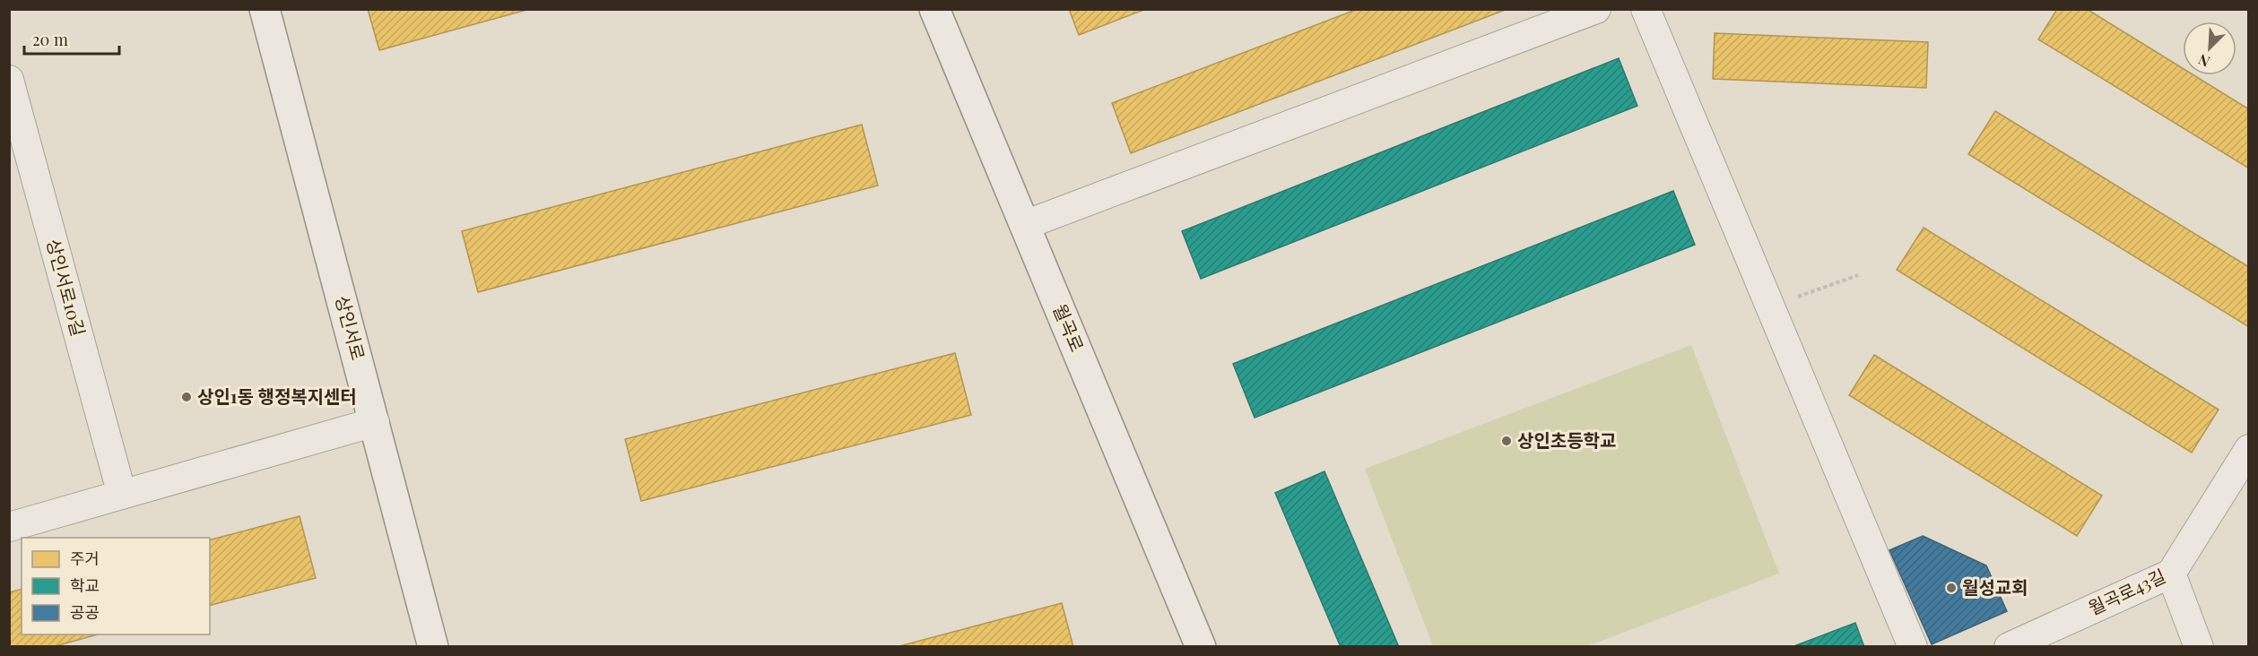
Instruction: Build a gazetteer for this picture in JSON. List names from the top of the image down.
{
  "streets": {
    "main road": ["상인서로", "월곡로"],
    "street": ["상인서로10길", "월곡로43길"]
  },
  "places": ["상인1동 행정복지센터", "상인초등학교", "월성교회"],
  "legend": ["주거", "학교", "공공"],
  "scale_bar": "20 m",
  "north": "bottom left"
}
